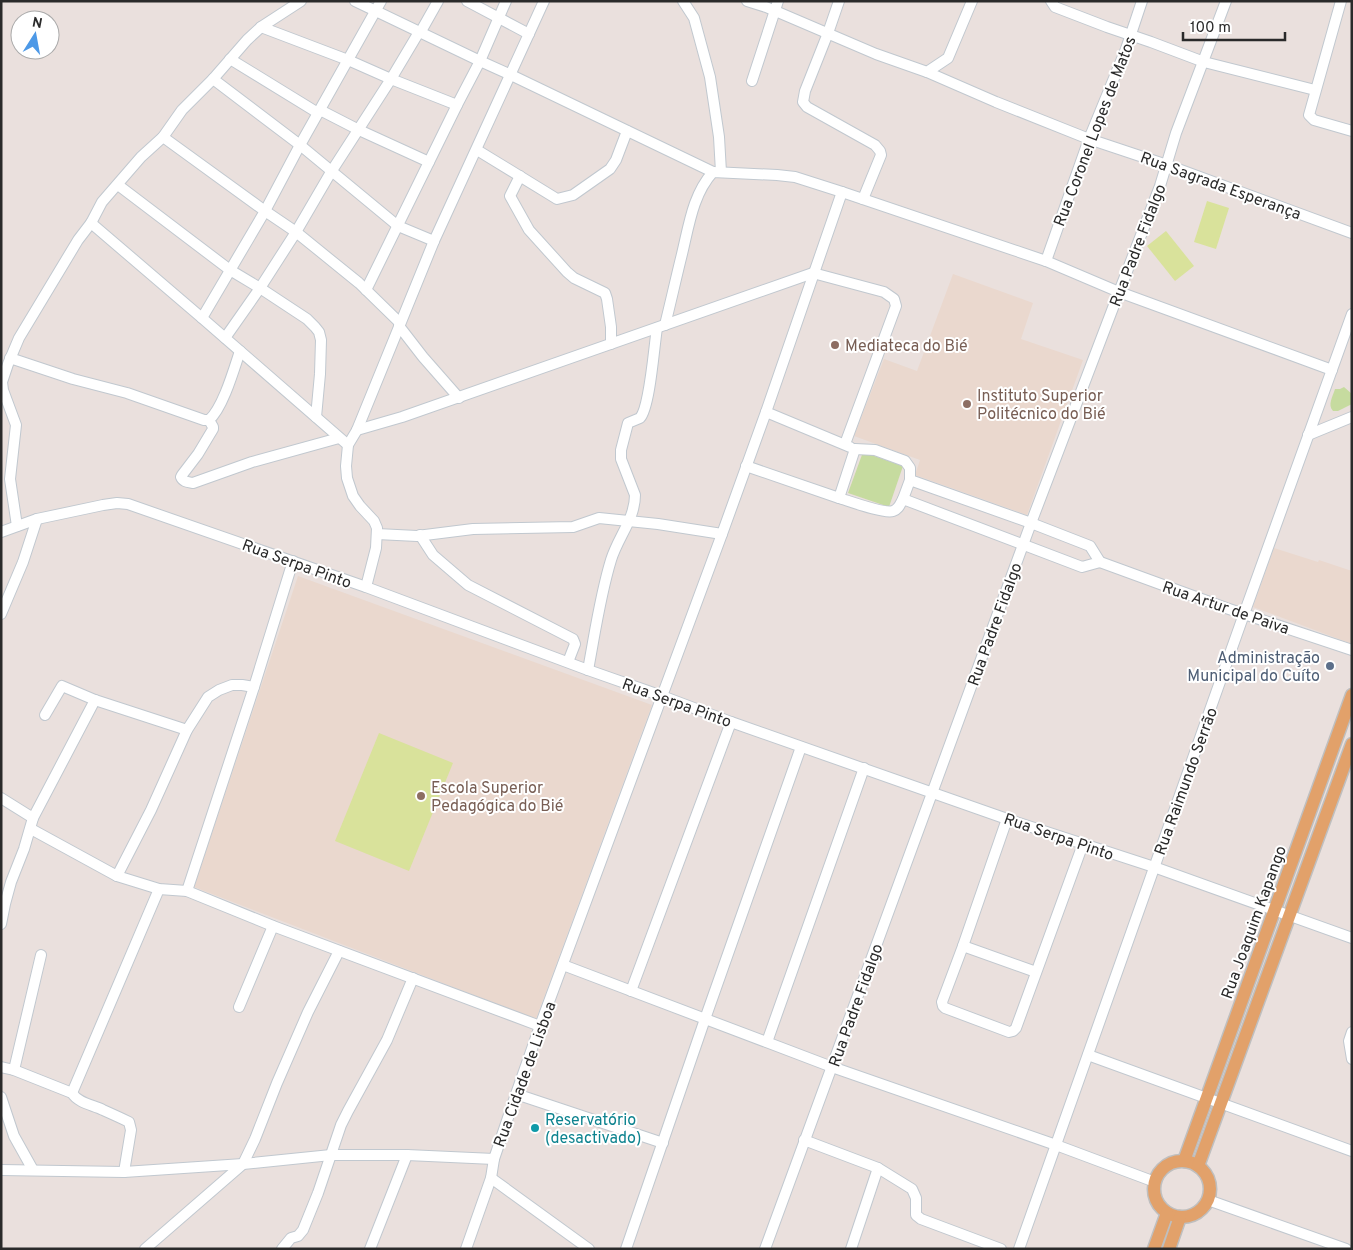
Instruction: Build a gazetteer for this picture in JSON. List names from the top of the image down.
{
  "streets": {
    "main road": ["Rua Joaquim Kapango"],
    "street": [
      "Rua Coronel Lopes de Matos",
      "Rua Sagrada Esperança",
      "Rua Padre Fidalgo",
      "Rua Serpa Pinto",
      "Rua Artur de Paiva",
      "Rua Raimundo Serrão",
      "Rua Cidade de Lisboa"
    ]
  },
  "crossings": [
    ["Rua Coronel Lopes de Matos", "Rua Sagrada Esperança"],
    ["Rua Sagrada Esperança", "Rua Padre Fidalgo"],
    ["Rua Padre Fidalgo", "Rua Serpa Pinto"],
    ["Rua Serpa Pinto", "Rua Raimundo Serrão"],
    ["Rua Serpa Pinto", "Rua Joaquim Kapango"],
    ["Rua Serpa Pinto", "Rua Cidade de Lisboa"],
    ["Rua Artur de Paiva", "Rua Raimundo Serrão"]
  ],
  "places": [
    "Mediateca do Bié",
    "Instituto Superior Politécnico do Bié",
    "Administração Municipal do Cuíto",
    "Escola Superior Pedagógica do Bié",
    "Reservatório (desactivado)"
  ],
  "scale_bar": "100 m",
  "north": "top"
}
